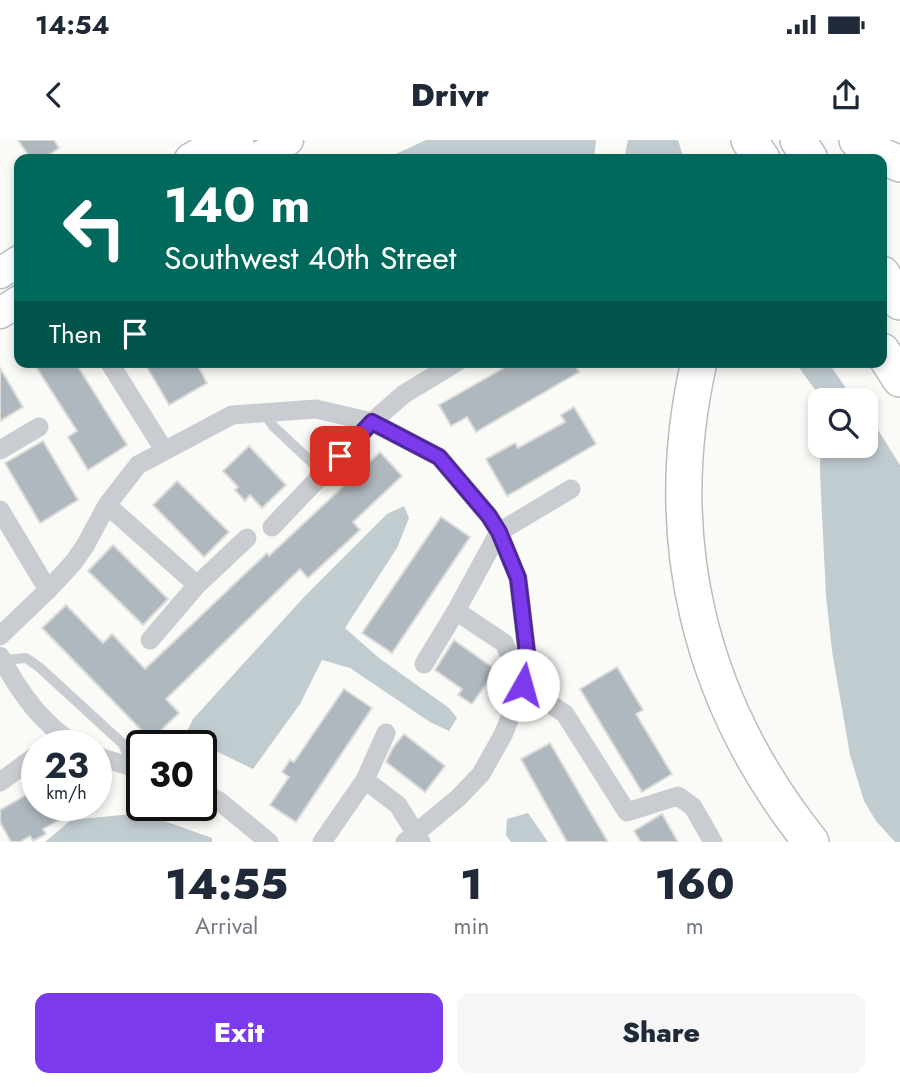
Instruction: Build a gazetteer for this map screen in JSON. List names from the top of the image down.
{
  "page": {
    "status": "14:54",
    "header": "Drivr",
    "turn": ["140 m", "Southwest 40th Street"],
    "then": "Then",
    "speed": "23 km/h",
    "limit": "30",
    "eta": [
      "14:55",
      "Arrival",
      "1",
      "min",
      "160",
      "m"
    ],
    "buttons": ["Exit", "Share"]
  }
}
